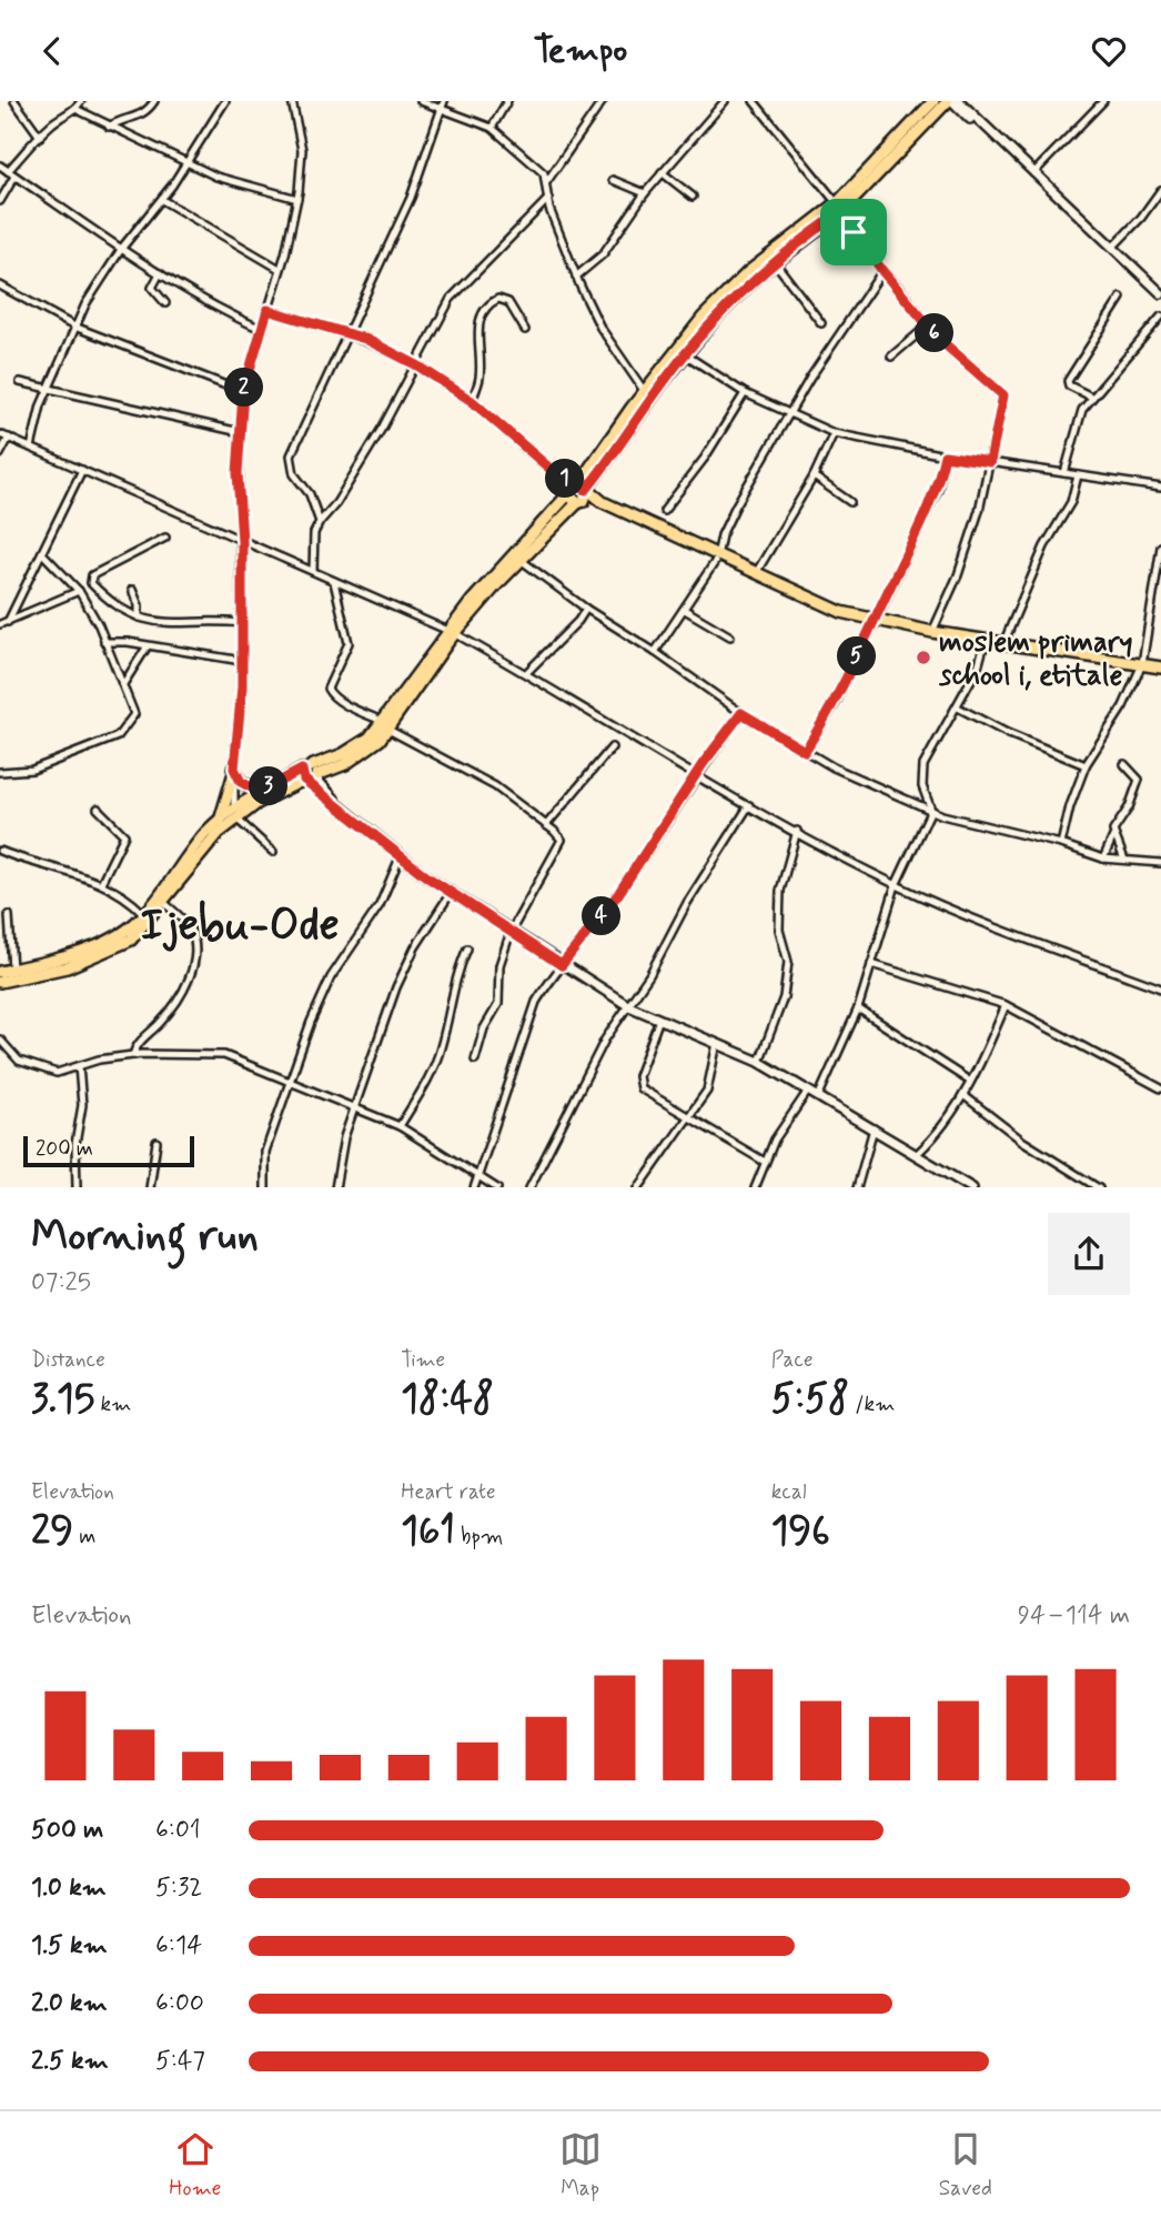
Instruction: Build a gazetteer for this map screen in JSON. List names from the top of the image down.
{
  "districts": ["Ijebu-Ode"],
  "places": ["moslem primary school i, etitale"],
  "scale_bar": "200 m",
  "page": {
    "header": "Tempo",
    "pins": [
      "6",
      "2",
      "1",
      "5",
      "3",
      "4"
    ],
    "scale": "200 m",
    "heading": ["Morning run", "07:25"],
    "stats": [
      ["Distance", "3.15 km"],
      ["Time", "18:48"],
      ["Pace", "5:58 /km"],
      ["Elevation", "29 m"],
      ["Heart rate", "161 bpm"],
      ["kcal", "196"]
    ],
    "chart": ["Elevation", "94–114 m"],
    "list": [
      {
        "name": "500 m",
        "note": "6:01"
      },
      {
        "name": "1.0 km",
        "note": "5:32"
      },
      {
        "name": "1.5 km",
        "note": "6:14"
      },
      {
        "name": "2.0 km",
        "note": "6:00"
      },
      {
        "name": "2.5 km",
        "note": "5:47"
      }
    ],
    "tabs": ["Home", "Map", "Saved"]
  }
}
